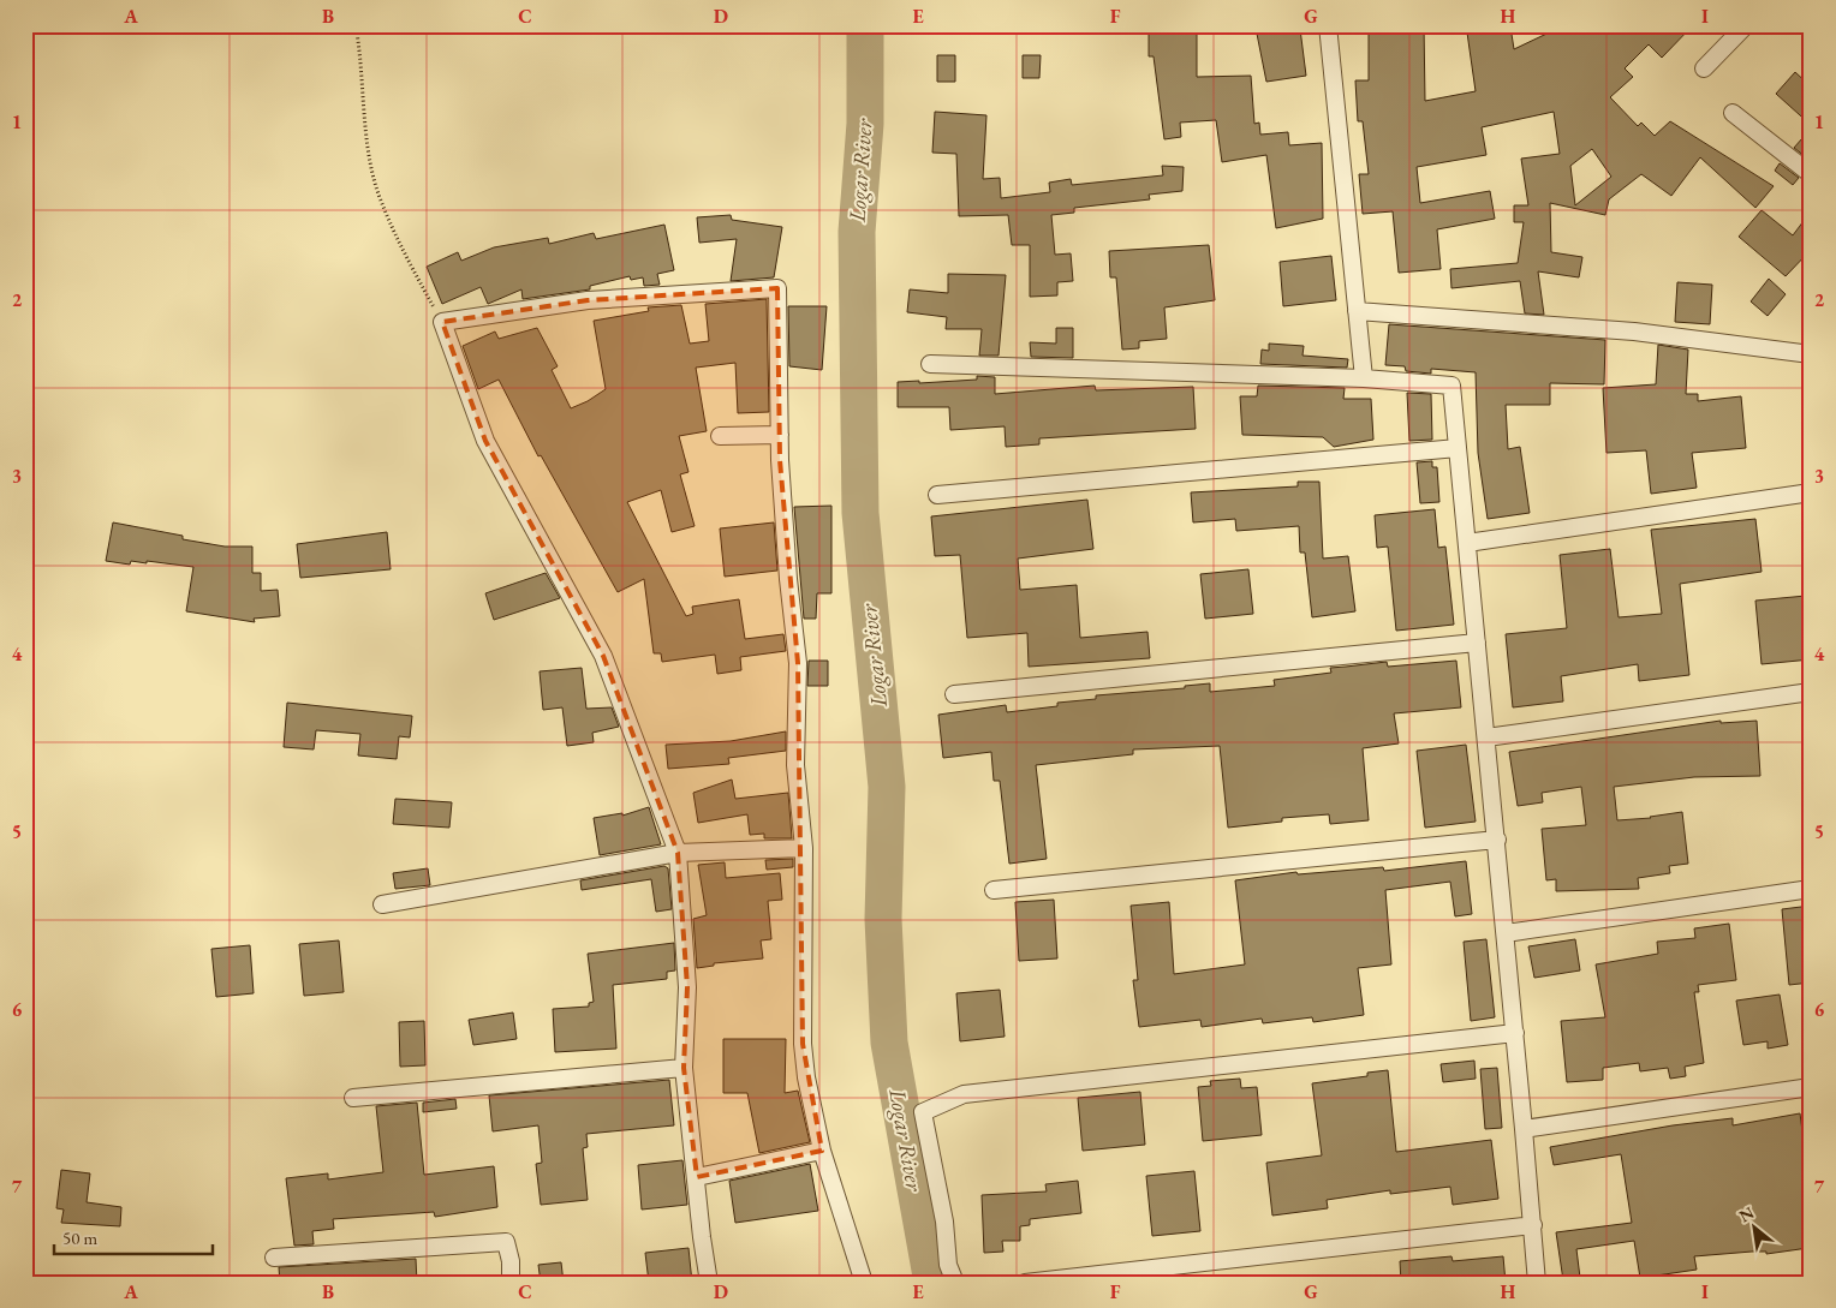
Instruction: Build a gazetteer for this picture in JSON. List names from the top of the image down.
{
  "water": ["Logar River"],
  "scale_bar": "50 m",
  "north": "top left",
  "grid": {
    "columns": [
      "A",
      "B",
      "C",
      "D",
      "E",
      "F",
      "G",
      "H",
      "I"
    ],
    "rows": [
      "1",
      "2",
      "3",
      "4",
      "5",
      "6",
      "7"
    ]
  }
}
